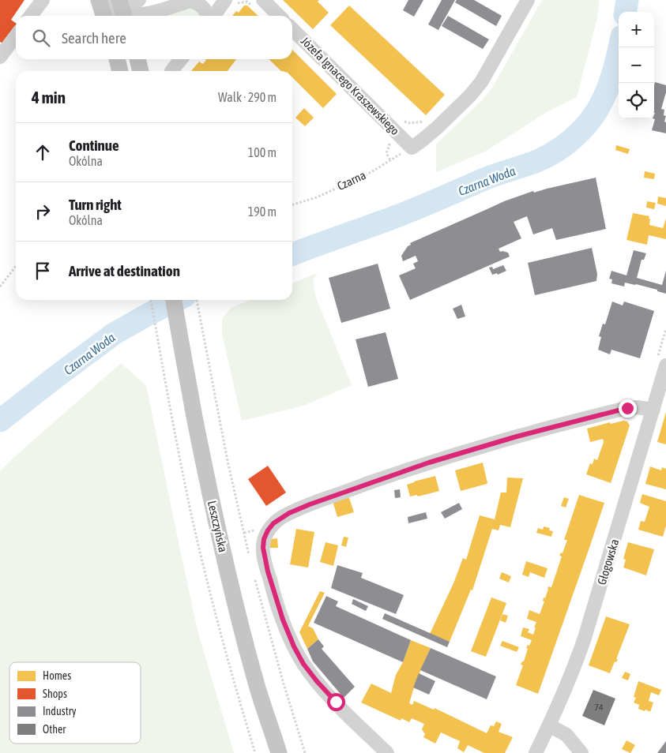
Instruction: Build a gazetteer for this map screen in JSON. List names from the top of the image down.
{
  "streets": {
    "main road": ["Leszczyńska"],
    "street": ["Józefa Ignacego Kraszewskiego", "Głogowska"],
    "path": ["Czarna"]
  },
  "crossings": [
    ["Józefa Ignacego Kraszewskiego", "Czarna"]
  ],
  "water": ["Czarna Woda"],
  "house_numbers": ["74"],
  "legend": [
    "Homes",
    "Shops",
    "Industry",
    "Other"
  ],
  "page": {
    "map_buttons": ["+", "−"],
    "search": "Search here",
    "heading": ["4 min", "Walk · 290 m"],
    "list": [
      ["Continue", "Okólna", "100 m"],
      ["Turn right", "Okólna", "190 m"],
      "Arrive at destination"
    ]
  }
}
